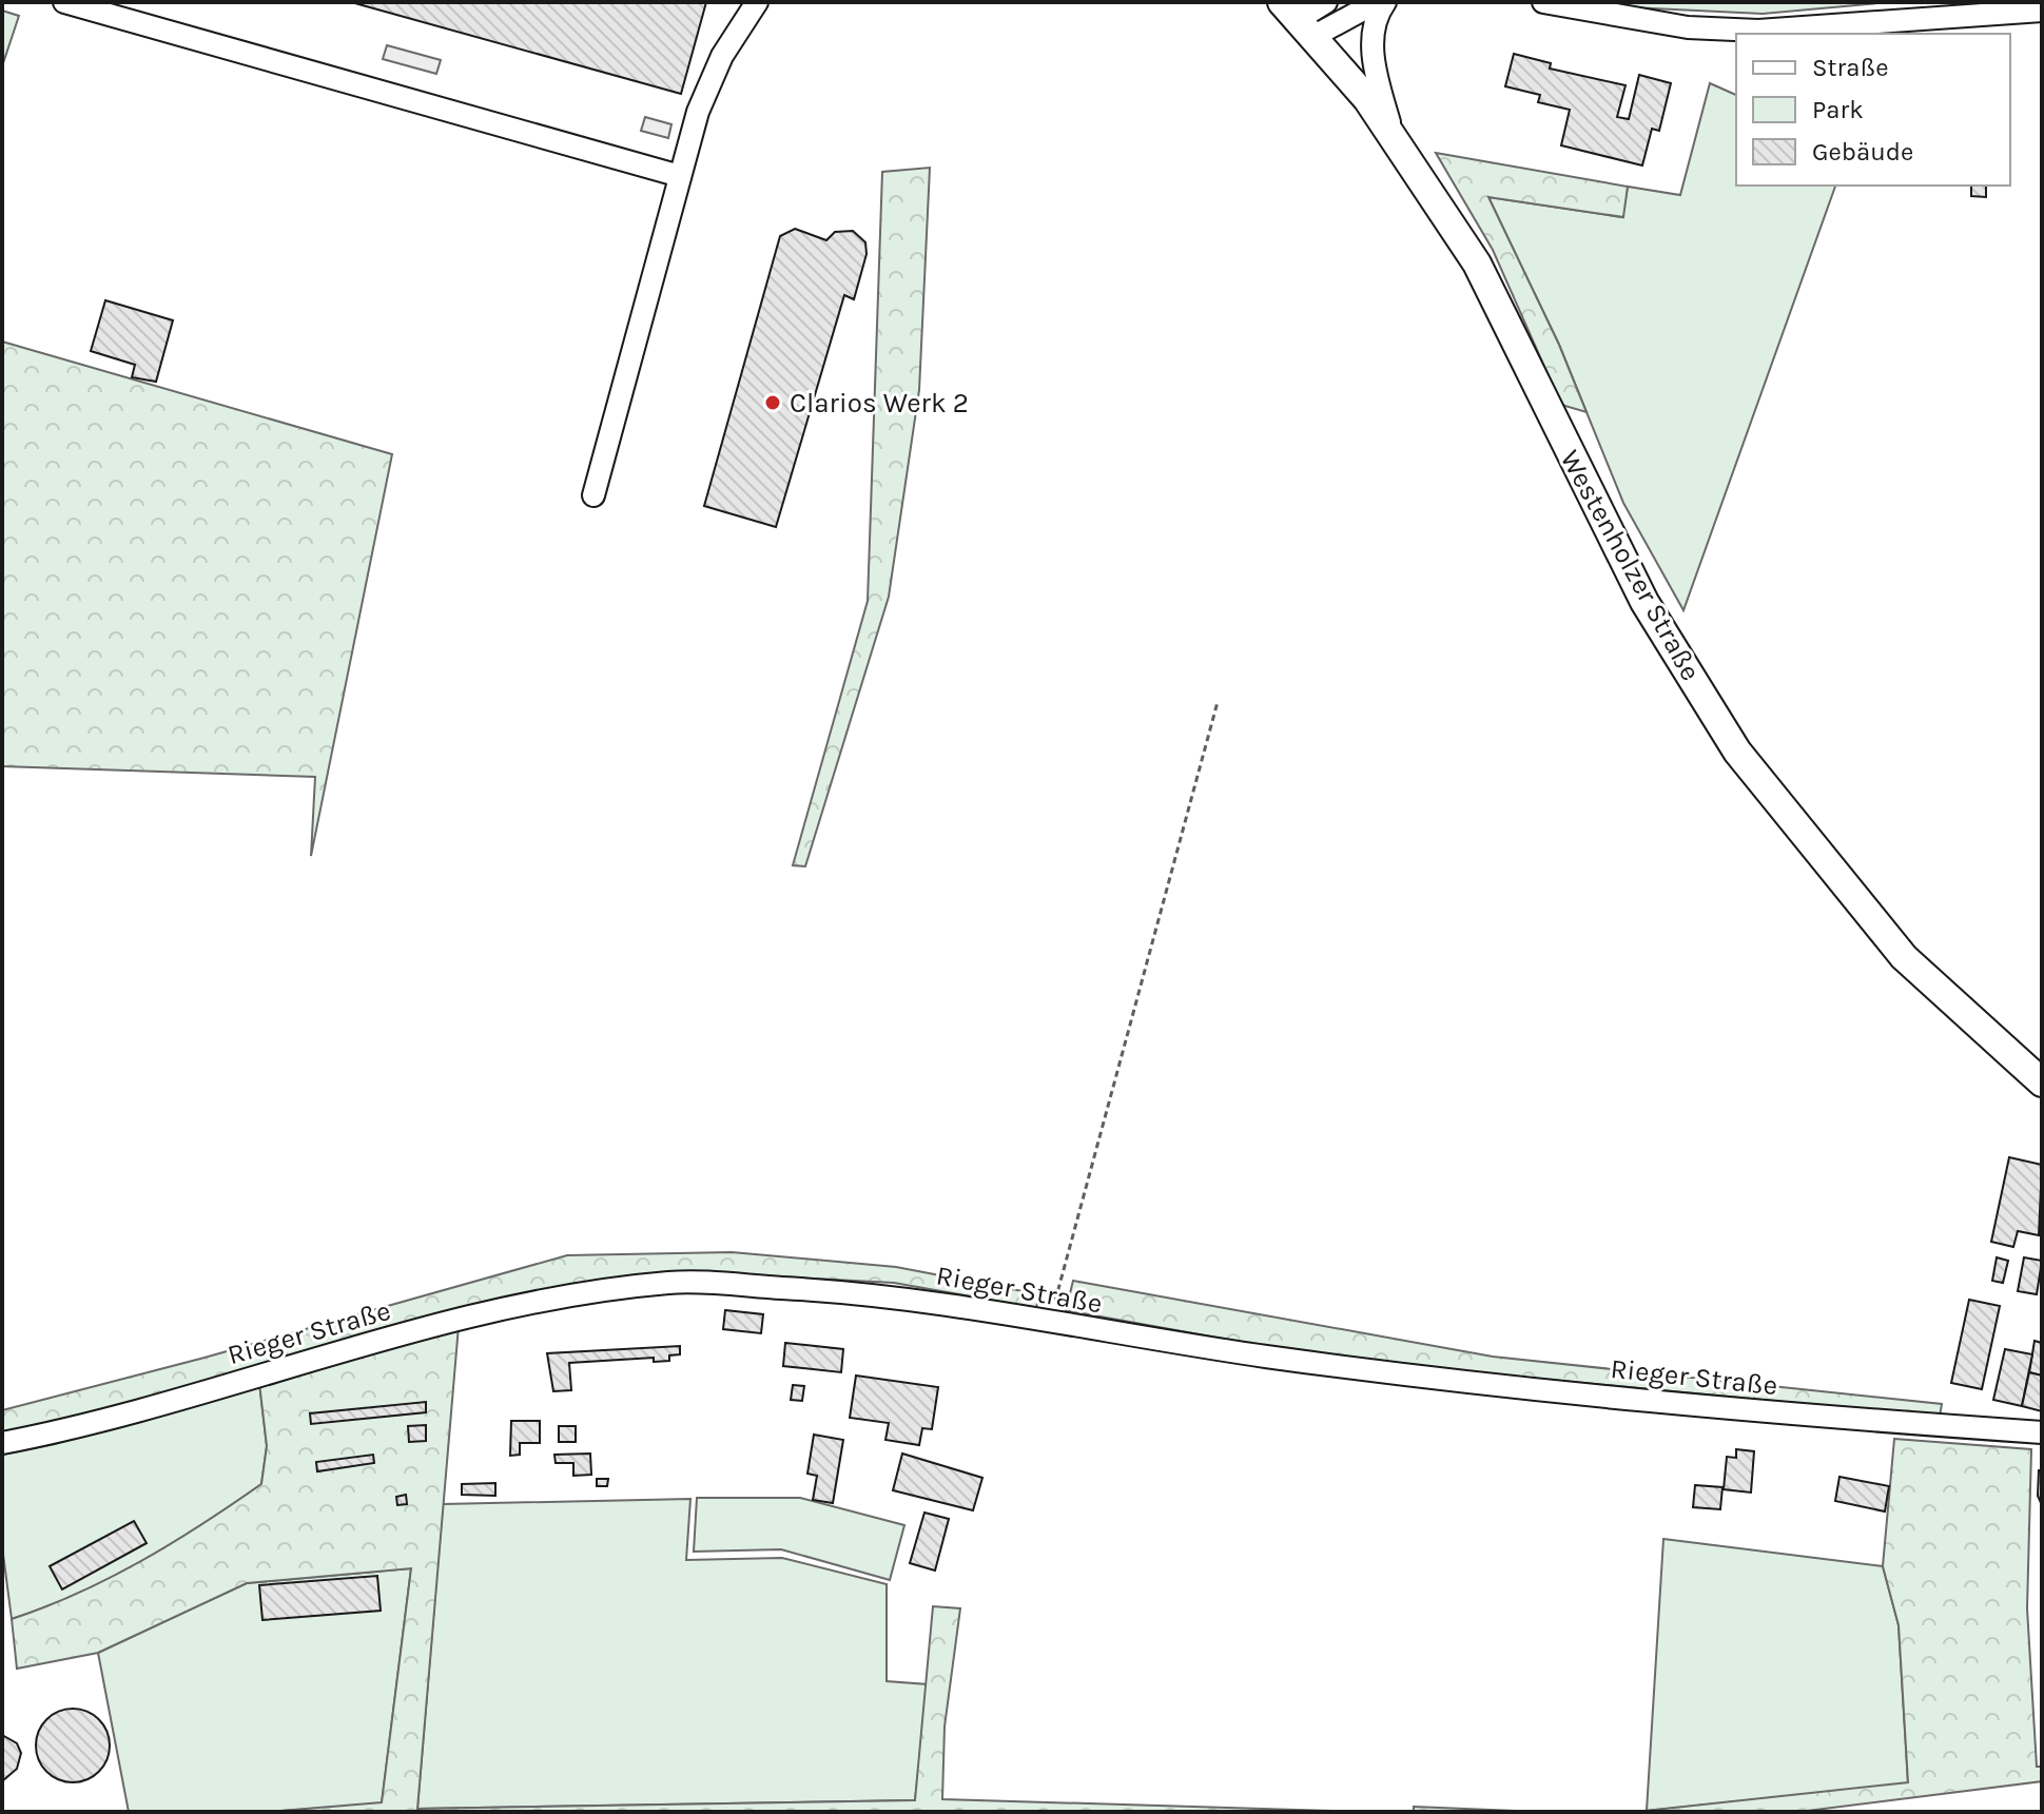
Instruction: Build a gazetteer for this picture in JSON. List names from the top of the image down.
{
  "streets": {
    "main road": ["Westenholzer Straße"],
    "street": ["Rieger Straße"]
  },
  "places": ["Clarios Werk 2"],
  "legend": ["Straße", "Park", "Gebäude"]
}
